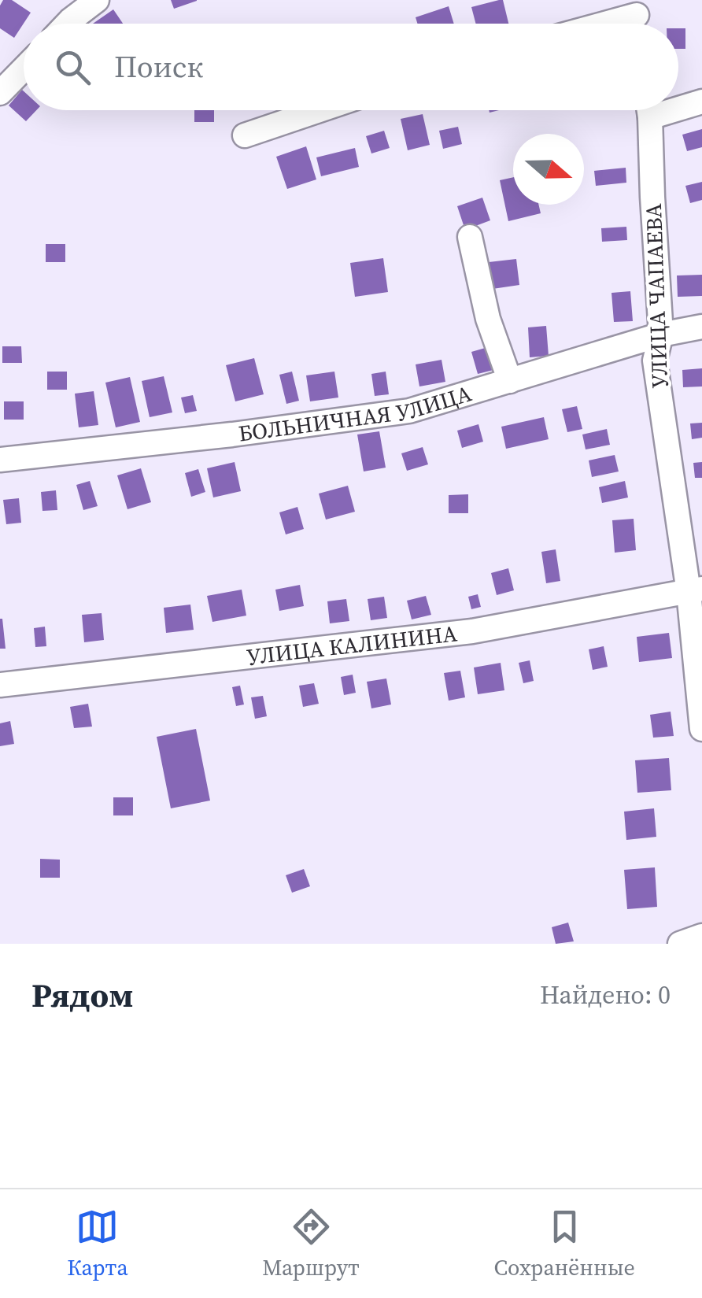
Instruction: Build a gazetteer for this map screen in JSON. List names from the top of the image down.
{
  "streets": {
    "street": ["УЛИЦА ЧАПАЕВА", "БОЛЬНИЧНАЯ УЛИЦА", "УЛИЦА КАЛИНИНА"]
  },
  "crossings": [
    ["УЛИЦА ЧАПАЕВА", "БОЛЬНИЧНАЯ УЛИЦА"],
    ["УЛИЦА ЧАПАЕВА", "УЛИЦА КАЛИНИНА"]
  ],
  "north": "right",
  "page": {
    "search": "Поиск",
    "heading": ["Рядом", "Найдено: 0"],
    "nav": ["Карта", "Маршрут", "Сохранённые"]
  }
}
